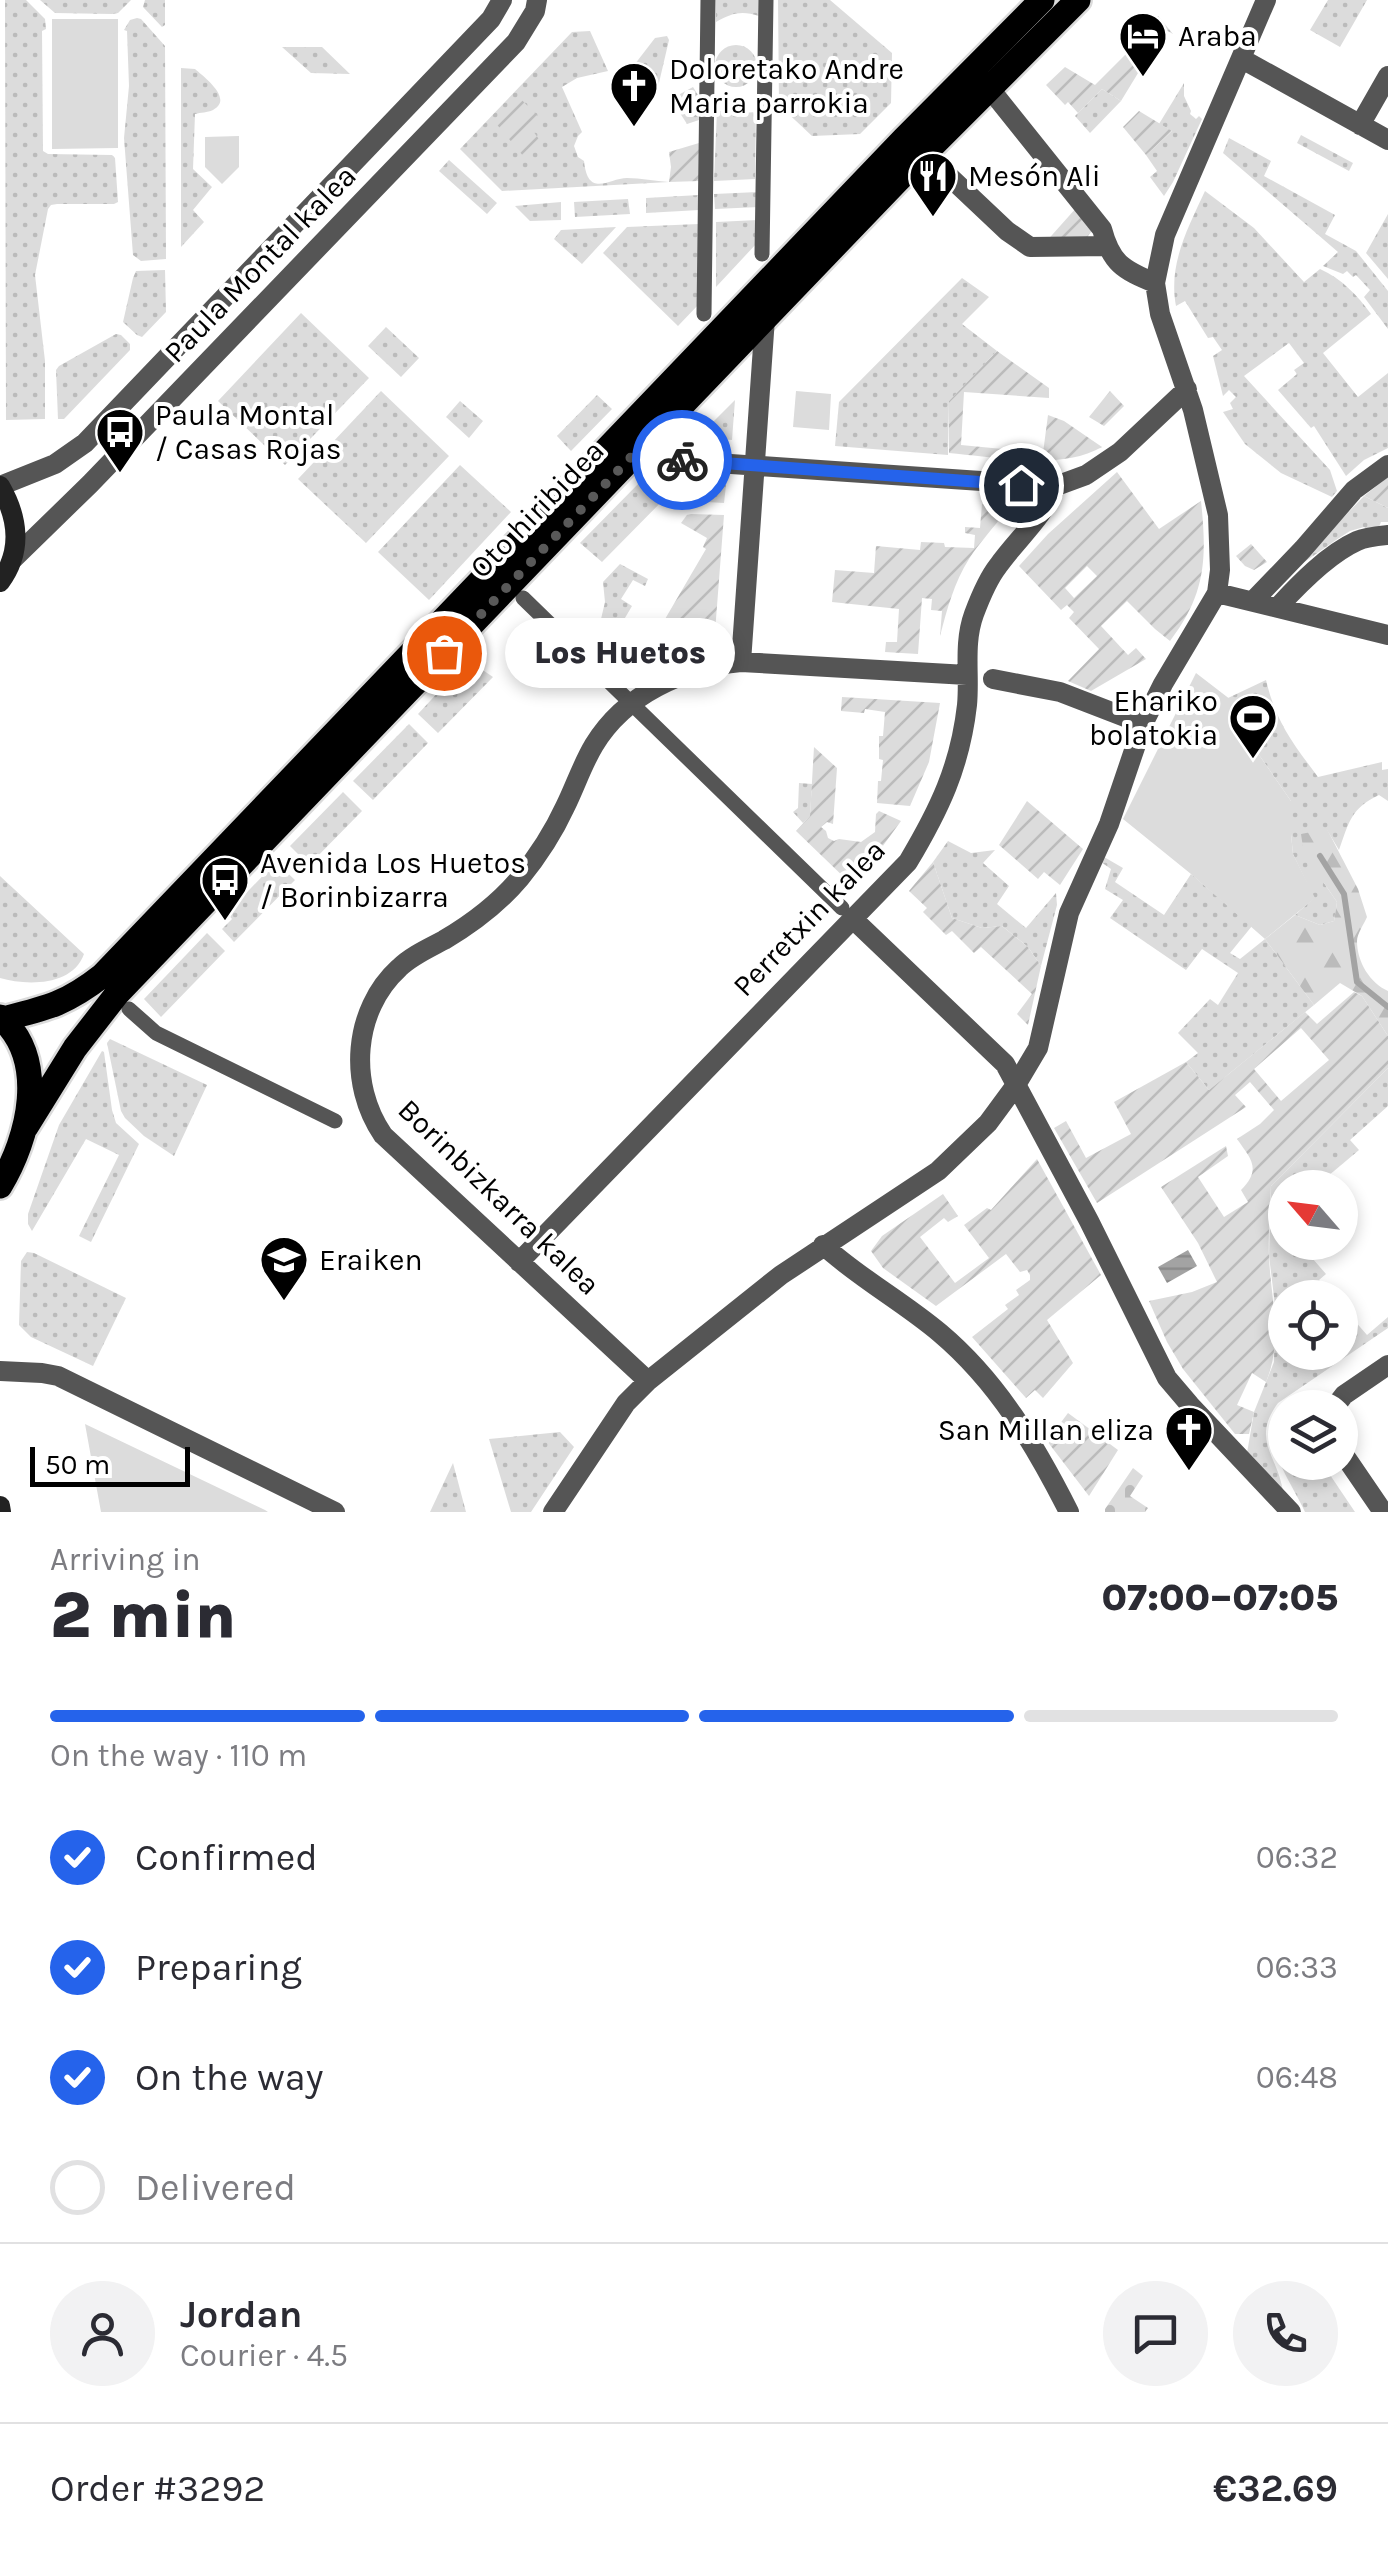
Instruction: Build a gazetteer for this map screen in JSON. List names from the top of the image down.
{
  "streets": {
    "main road": ["Oto hiribidea"],
    "street": ["Paula Montal kalea", "Perretxin kalea", "Borinbizkarra kalea"]
  },
  "crossings": [
    ["Perretxin kalea", "Borinbizkarra kalea"]
  ],
  "places": {
    "hotel": ["Araba"],
    "church": ["Doloretako Andre Maria parrokia", "San Millan eliza"],
    "restaurant": ["Mesón Ali"],
    "bus stop": ["Paula Montal / Casas Rojas", "Avenida Los Huetos / Borinbizarra"],
    "other": ["Los Huetos"],
    "sports": ["Ehariko bolatokia"],
    "school or university": ["Eraiken"]
  },
  "scale_bar": "50 m",
  "north": "top left",
  "page": {
    "bubble": "Los Huetos",
    "scale": "50 m",
    "heading": ["2 min", "Arriving in", "07:00–07:05"],
    "panel": [
      "Jordan",
      "Courier · 4.5",
      "Order #3292",
      "€32.69"
    ],
    "bar": "On the way · 110 m",
    "list": [
      ["Confirmed", "06:32"],
      ["Preparing", "06:33"],
      ["On the way", "06:48"],
      "Delivered"
    ]
  }
}
